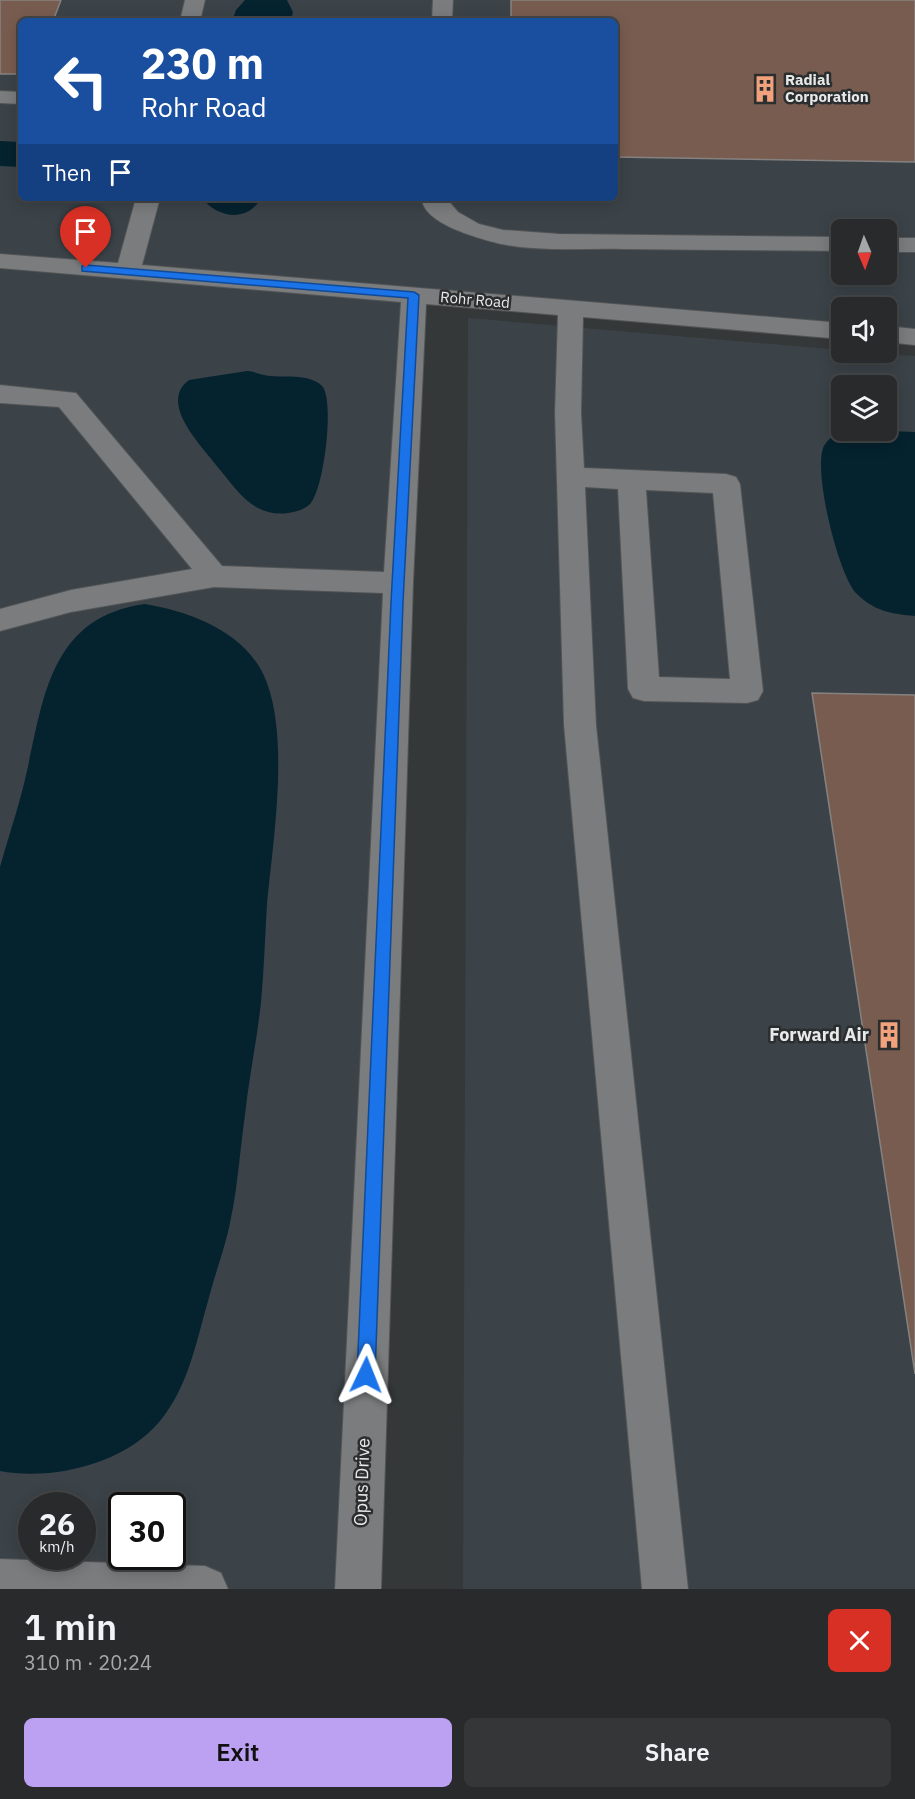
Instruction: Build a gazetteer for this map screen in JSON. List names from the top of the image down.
{
  "streets": {
    "street": ["Rohr Road", "Opus Drive"]
  },
  "crossings": [
    ["Rohr Road", "Opus Drive"]
  ],
  "places": {
    "building": ["Radial Corporation", "Forward Air"]
  },
  "north": "bottom",
  "page": {
    "turn": ["230 m", "Rohr Road"],
    "then": "Then",
    "speed": "26 km/h",
    "limit": "30",
    "heading": ["1 min", "310 m · 20:24"],
    "buttons": ["Exit", "Share"]
  }
}
